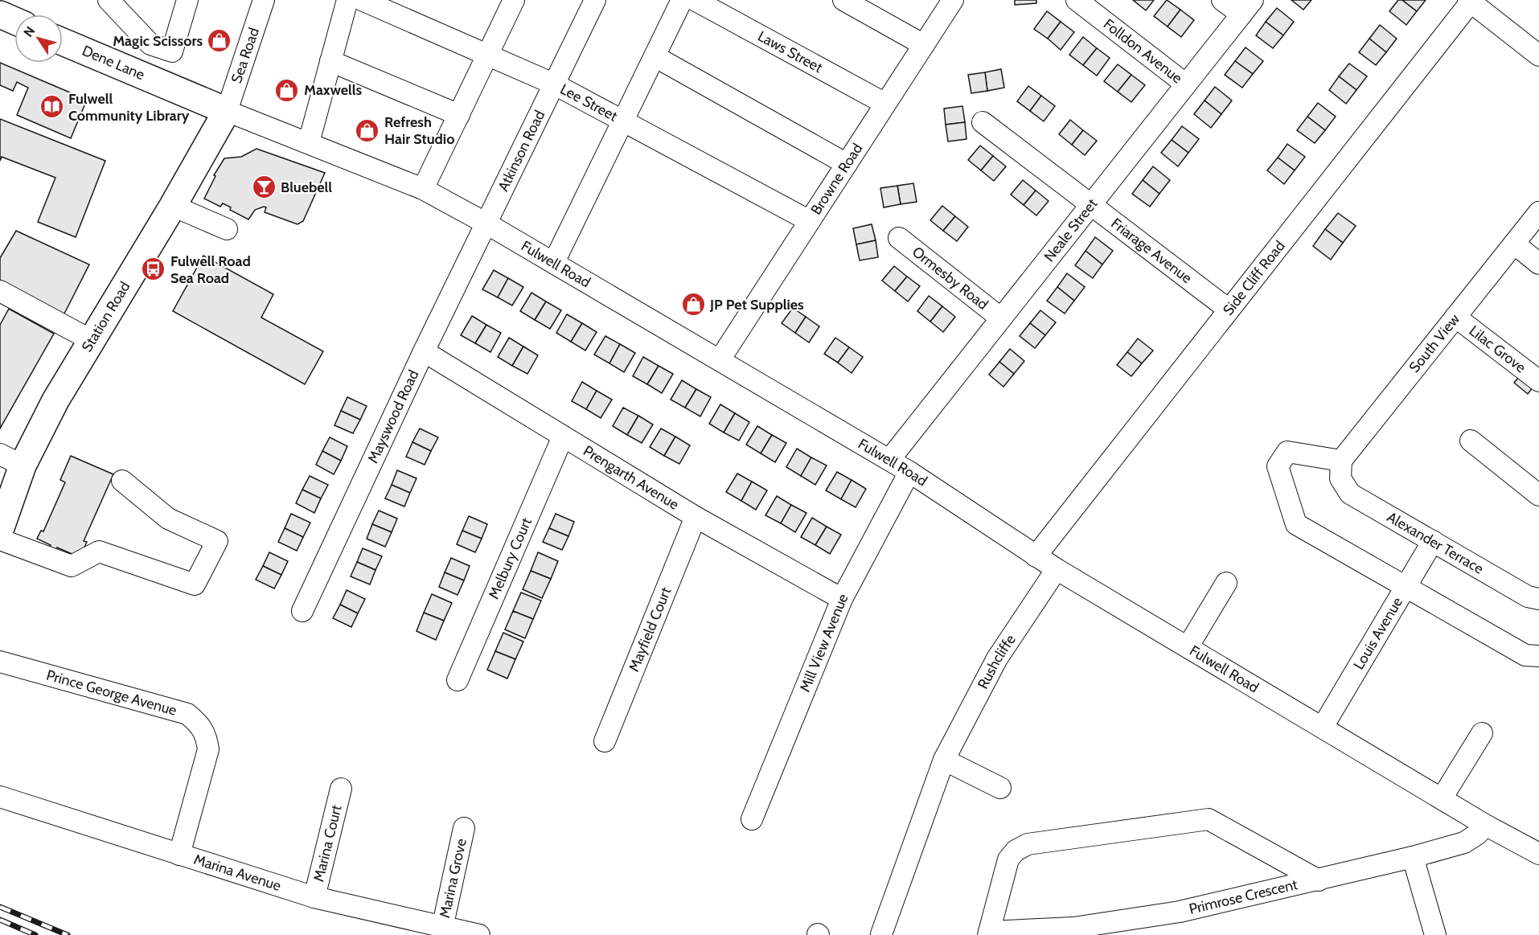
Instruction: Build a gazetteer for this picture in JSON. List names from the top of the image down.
{
  "streets": {
    "main road": ["Dene Lane", "Station Road"],
    "street": [
      "Folldon Avenue",
      "Laws Street",
      "Sea Road",
      "Lee Street",
      "Atkinson Road",
      "Browne Road",
      "Neale Street",
      "Friarage Avenue",
      "Fulwell Road",
      "Ormesby Road",
      "Side Cliff Road",
      "South View",
      "Lilac Grove",
      "Mayswood Road",
      "Prengarth Avenue",
      "Alexander Terrace",
      "Melbury Court",
      "Mayfield Court",
      "Louis Avenue",
      "Mill View Avenue",
      "Rushcliffe",
      "Prince George Avenue",
      "Marina Court",
      "Marina Avenue",
      "Marina Grove",
      "Primrose Crescent"
    ]
  },
  "crossings": [
    ["Folldon Avenue", "Neale Street"],
    ["Laws Street", "Browne Road"],
    ["Sea Road", "Dene Lane"],
    ["Sea Road", "Fulwell Road"],
    ["Sea Road", "Station Road"],
    ["Dene Lane", "Fulwell Road"],
    ["Dene Lane", "Station Road"],
    ["Lee Street", "Atkinson Road"],
    ["Lee Street", "Browne Road"],
    ["Atkinson Road", "Fulwell Road"],
    ["Atkinson Road", "Mayswood Road"],
    ["Browne Road", "Fulwell Road"],
    ["Neale Street", "Friarage Avenue"],
    ["Neale Street", "Fulwell Road"],
    ["Neale Street", "Ormesby Road"],
    ["Friarage Avenue", "Side Cliff Road"],
    ["Fulwell Road", "Side Cliff Road"],
    ["Fulwell Road", "Station Road"],
    ["Fulwell Road", "Mayswood Road"],
    ["Fulwell Road", "Louis Avenue"],
    ["Fulwell Road", "Mill View Avenue"],
    ["Fulwell Road", "Rushcliffe"],
    ["Fulwell Road", "Primrose Crescent"],
    ["South View", "Lilac Grove"],
    ["South View", "Alexander Terrace"],
    ["Mayswood Road", "Prengarth Avenue"],
    ["Prengarth Avenue", "Melbury Court"],
    ["Prengarth Avenue", "Mayfield Court"],
    ["Prengarth Avenue", "Mill View Avenue"],
    ["Alexander Terrace", "Louis Avenue"],
    ["Prince George Avenue", "Marina Avenue"],
    ["Marina Court", "Marina Avenue"],
    ["Marina Avenue", "Marina Grove"]
  ],
  "places": {
    "shop": [
      "Magic Scissors",
      "Maxwells",
      "Refresh Hair Studio",
      "JP Pet Supplies"
    ],
    "library": ["Fulwell Community Library"],
    "bar": ["Bluebell"],
    "bus stop": ["Fulwell Road Sea Road"]
  },
  "north": "top left"
}
